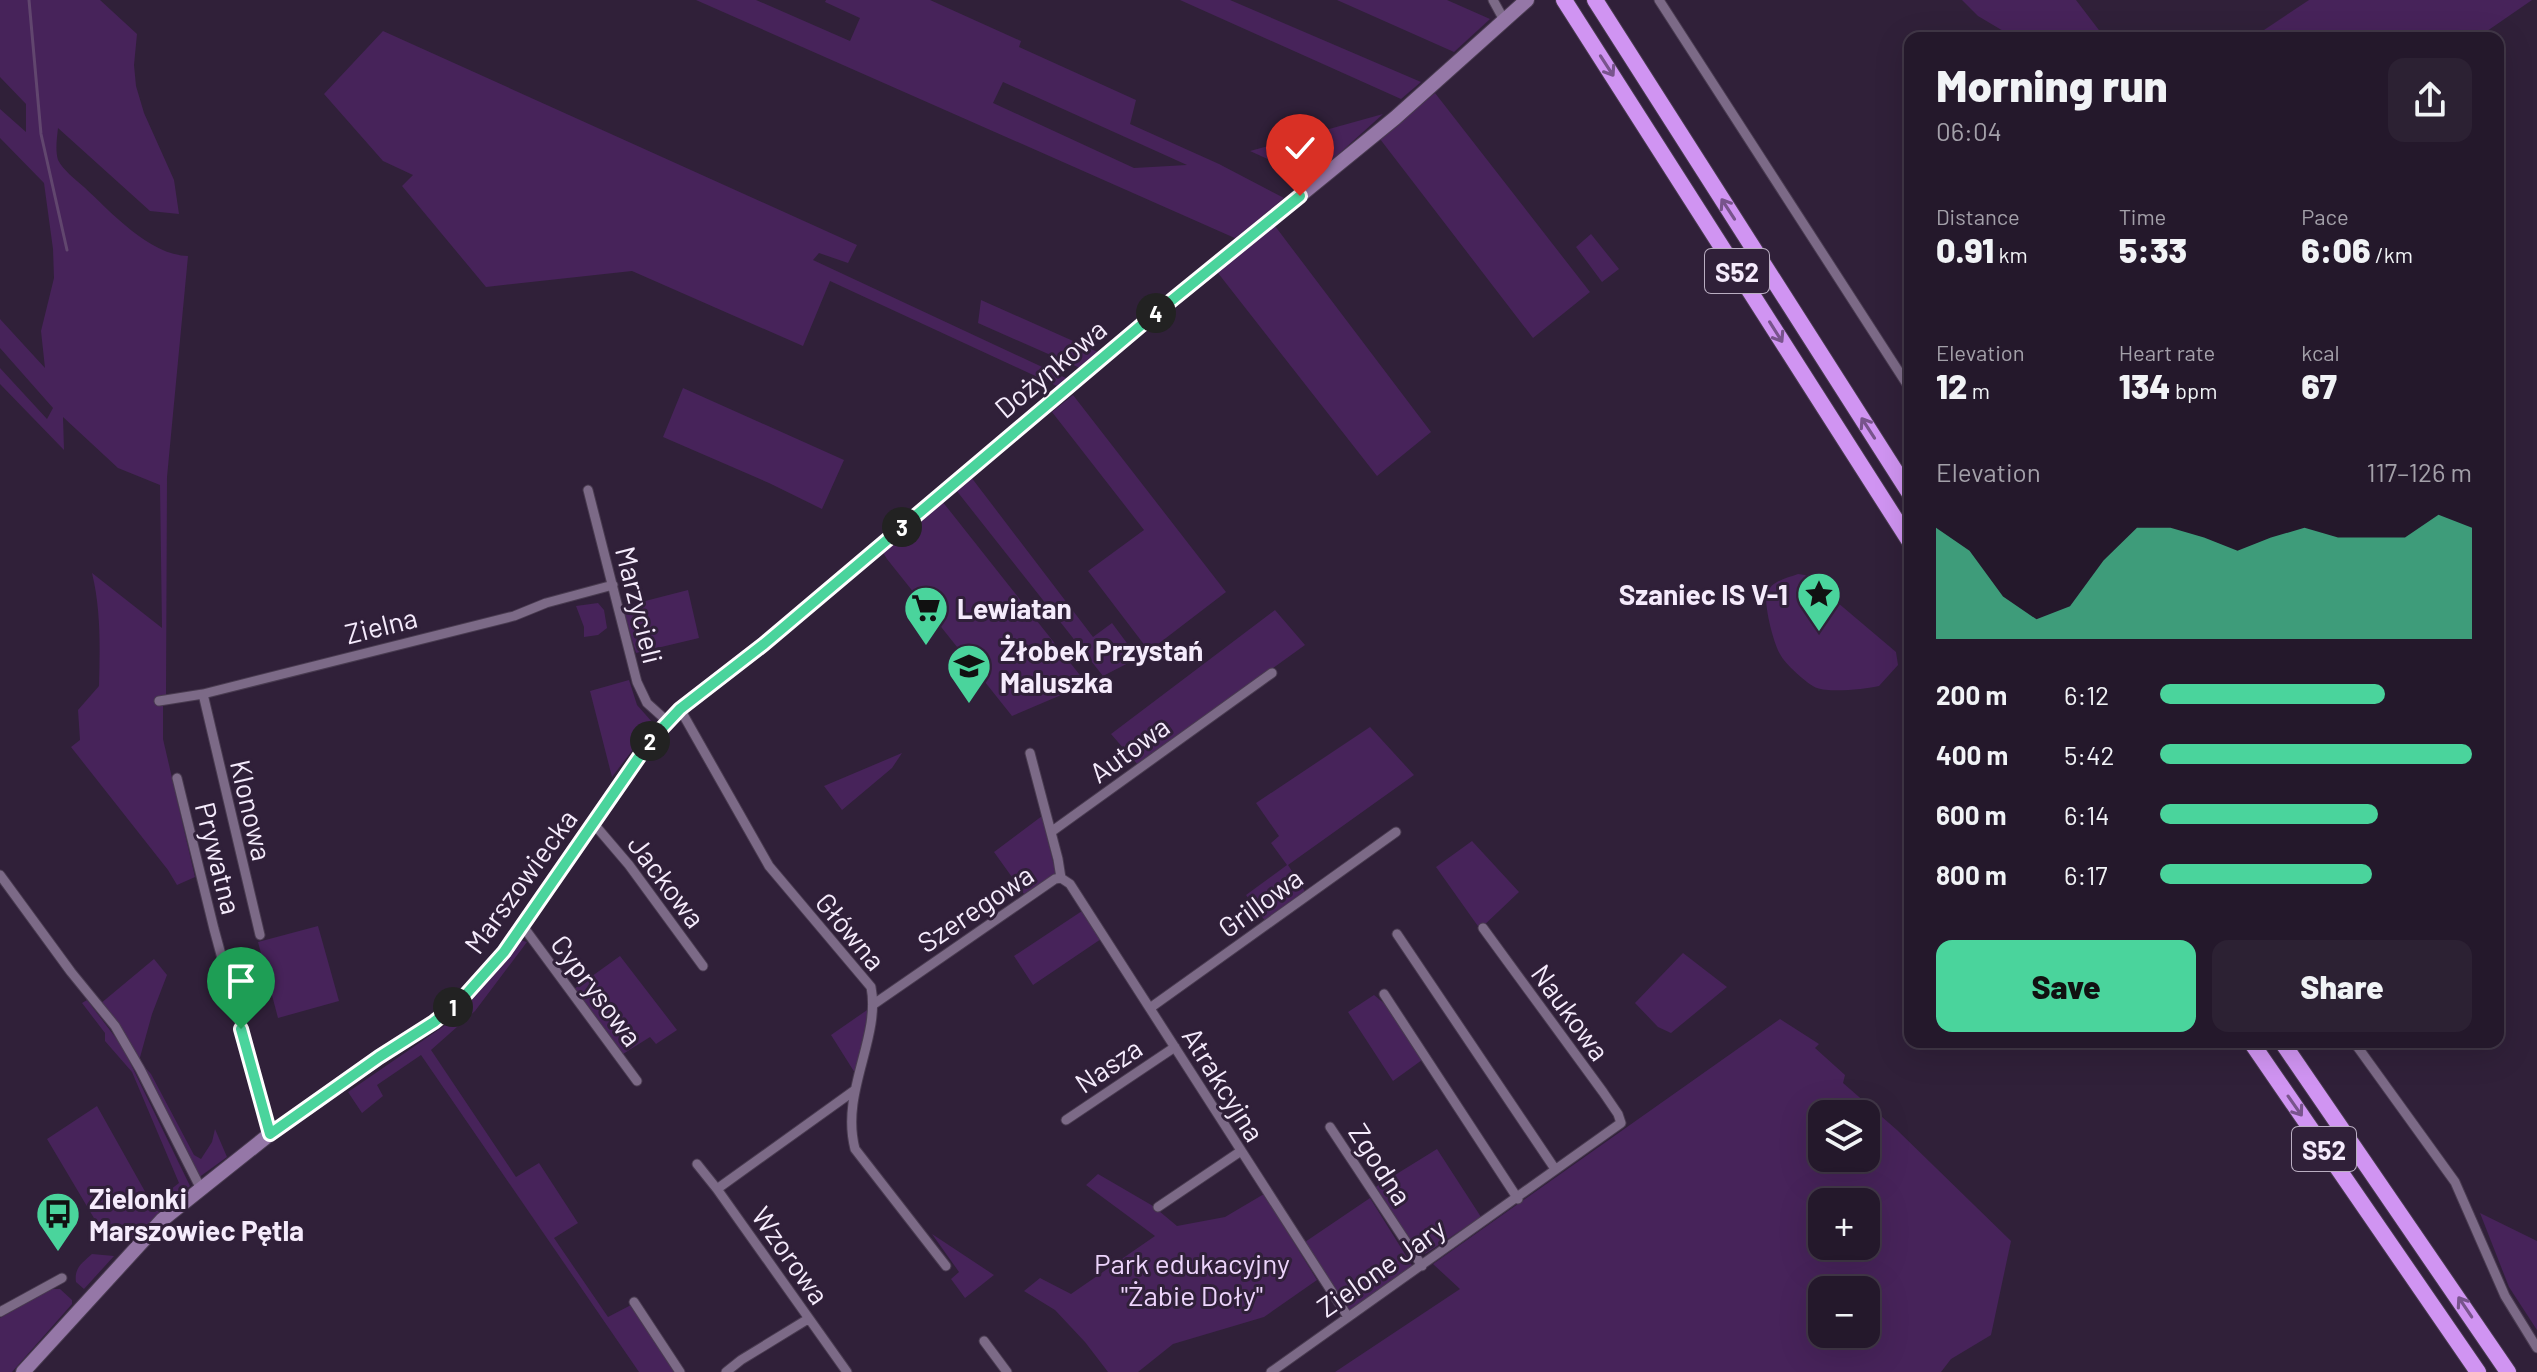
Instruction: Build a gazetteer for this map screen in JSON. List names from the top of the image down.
{
  "streets": {
    "highway": ["S52"],
    "street": [
      "Dożynkowa",
      "Marzycieli",
      "Zielna",
      "Autowa",
      "Klonowa",
      "Prywatna",
      "Marszowiecka",
      "Jackowa",
      "Grillowa",
      "Szeregowa",
      "Główna",
      "Cyprysowa",
      "Naukowa",
      "Nasza",
      "Atrakcyjna",
      "Zgodna",
      "Wzorowa",
      "Zielone Jary"
    ]
  },
  "crossings": [
    ["Dożynkowa", "Marszowiecka"],
    ["Marzycieli", "Zielna"],
    ["Marzycieli", "Marszowiecka"],
    ["Zielna", "Klonowa"],
    ["Prywatna", "Marszowiecka"],
    ["Marszowiecka", "Jackowa"],
    ["Marszowiecka", "Główna"],
    ["Marszowiecka", "Cyprysowa"],
    ["Grillowa", "Atrakcyjna"],
    ["Szeregowa", "Główna"],
    ["Szeregowa", "Atrakcyjna"],
    ["Naukowa", "Zielone Jary"],
    ["Nasza", "Atrakcyjna"],
    ["Atrakcyjna", "Zielone Jary"],
    ["Zgodna", "Zielone Jary"]
  ],
  "parks": ["Park edukacyjny \"Żabie Doły\""],
  "places": {
    "place": ["Szaniec IS V-1"],
    "supermarket": ["Lewiatan"],
    "school or university": ["Żłobek Przystań Maluszka"],
    "bus stop": ["Zielonki Marszowiec Pętla"]
  },
  "page": {
    "heading": ["Morning run", "06:04"],
    "stats": [
      ["Distance", "0.91 km"],
      ["Time", "5:33"],
      ["Pace", "6:06 /km"],
      ["Elevation", "12 m"],
      ["Heart rate", "134 bpm"],
      ["kcal", "67"]
    ],
    "pins": [
      "4",
      "3",
      "2",
      "1"
    ],
    "chart": ["Elevation", "117–126 m"],
    "list": [
      {
        "name": "200 m",
        "note": "6:12"
      },
      {
        "name": "400 m",
        "note": "5:42"
      },
      {
        "name": "600 m",
        "note": "6:14"
      },
      {
        "name": "800 m",
        "note": "6:17"
      }
    ],
    "buttons": ["Save", "Share"],
    "map_buttons": ["+", "−"]
  }
}
